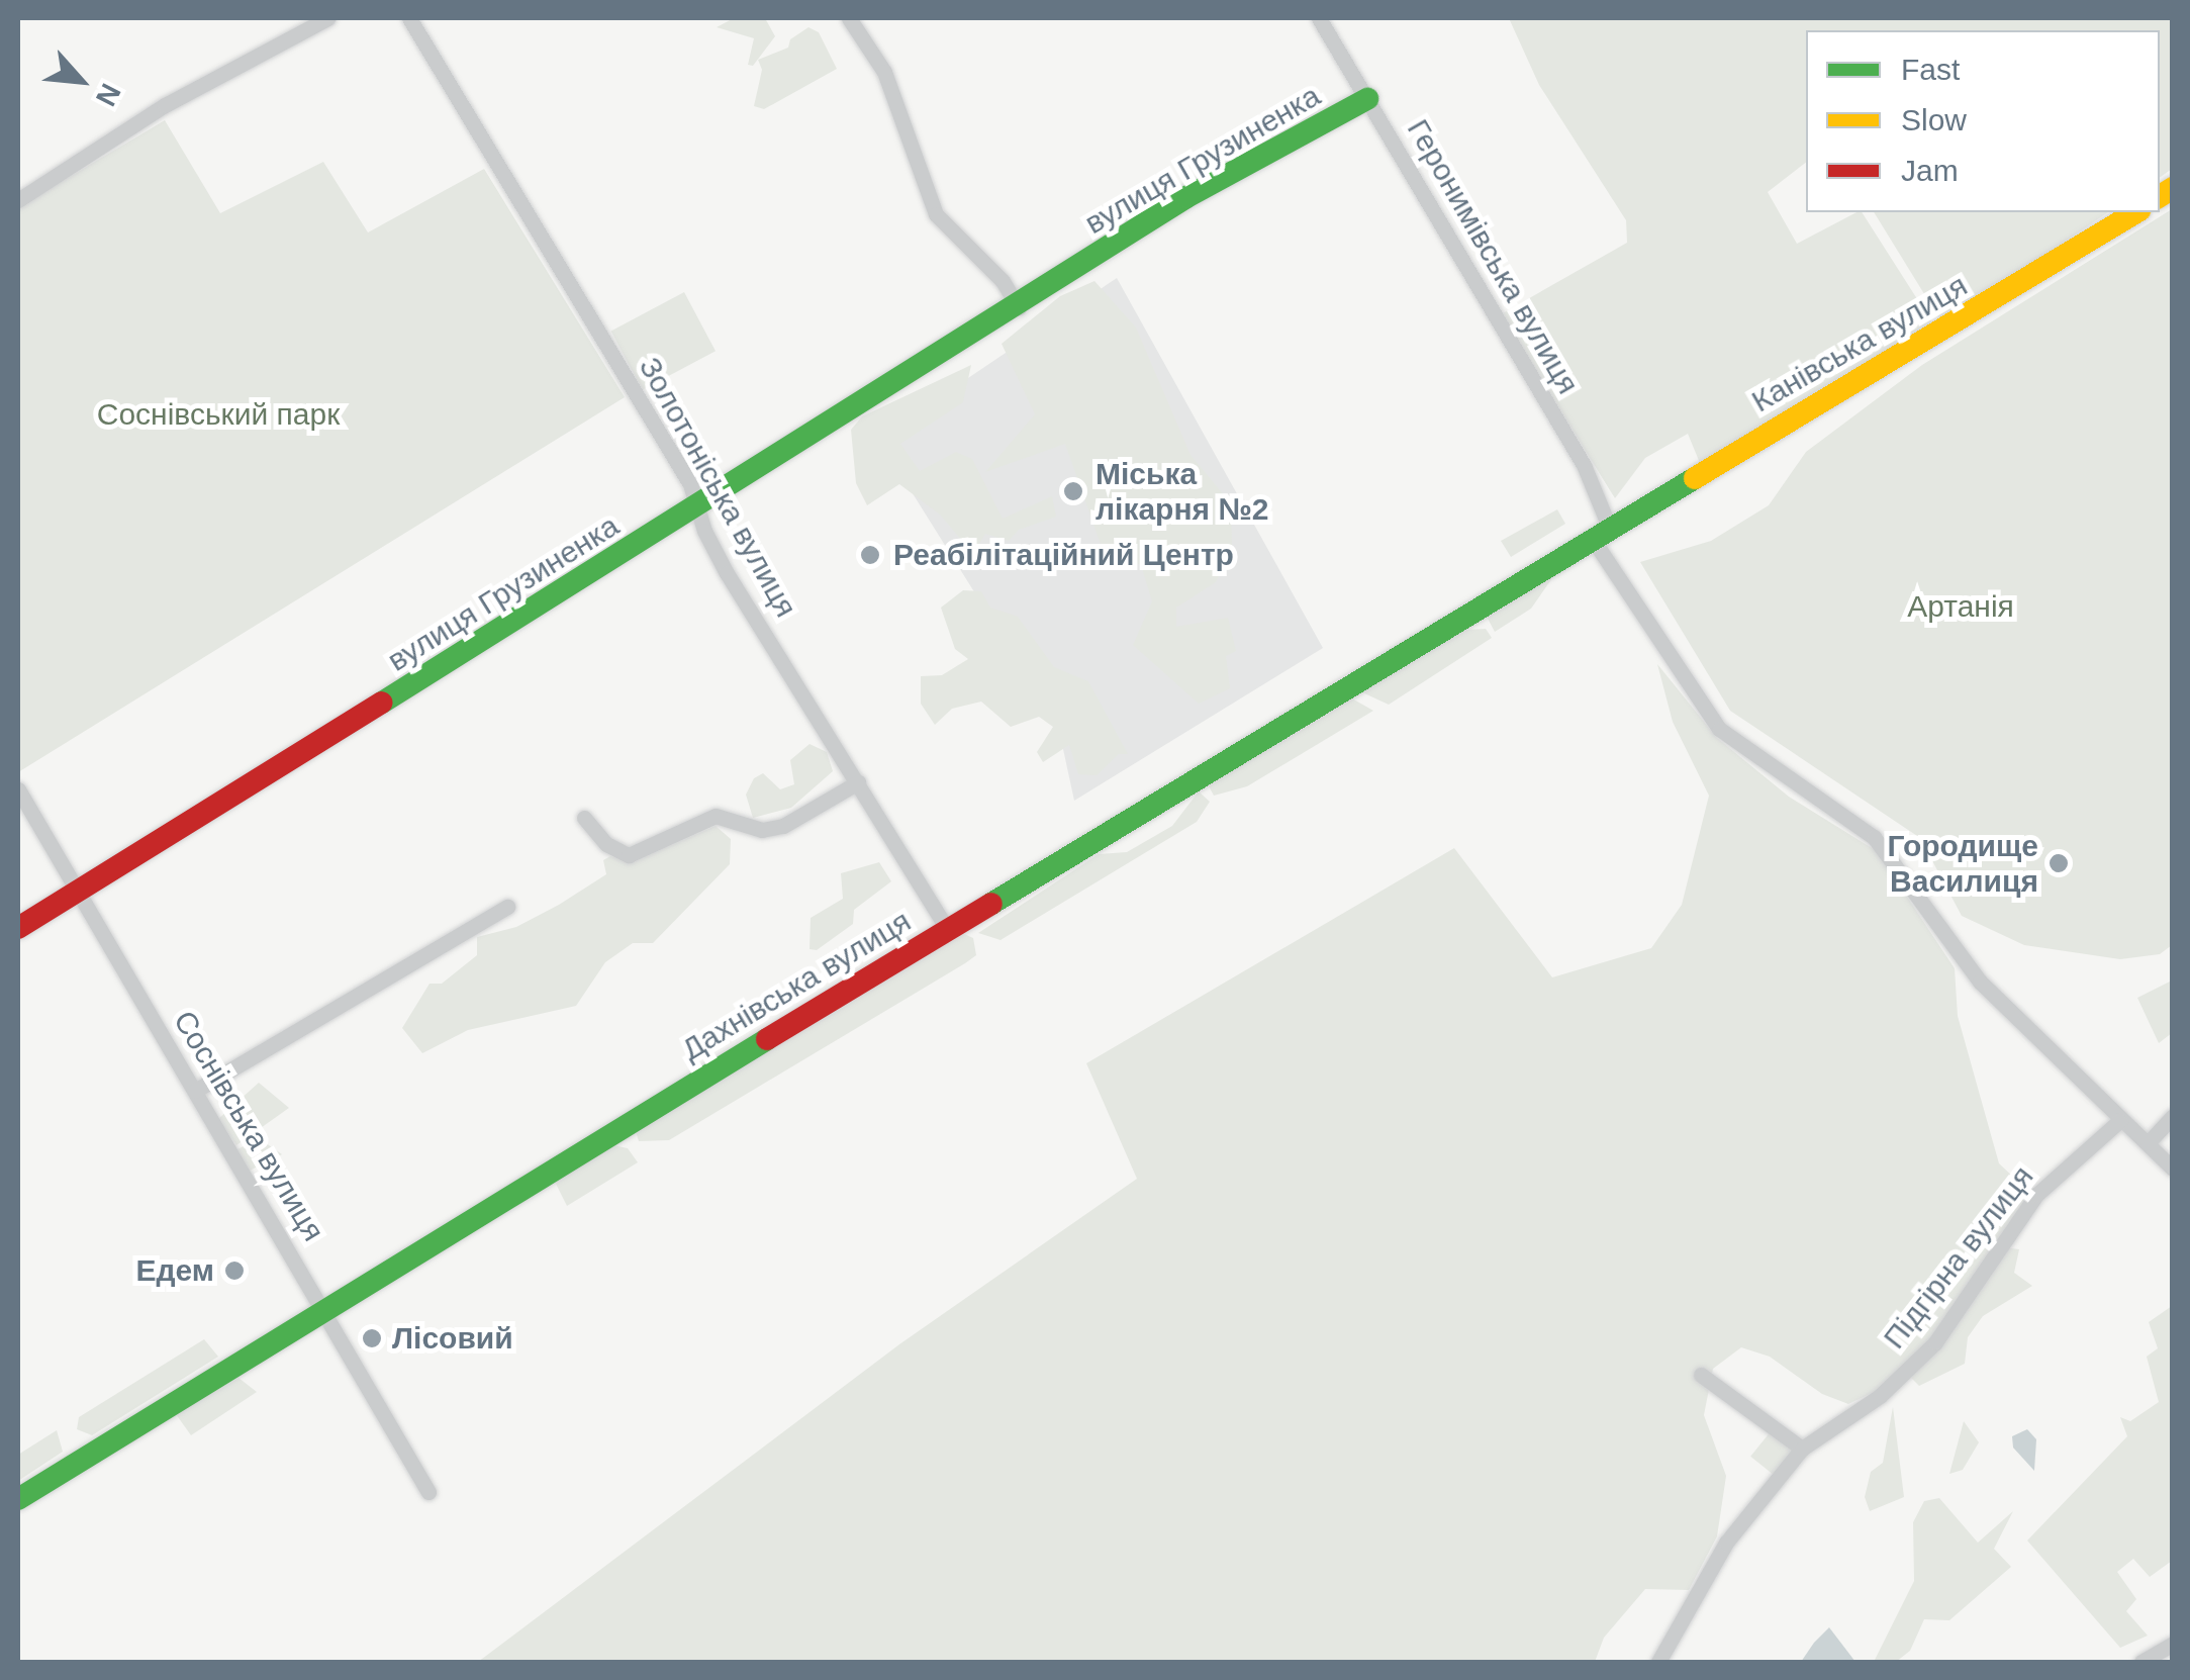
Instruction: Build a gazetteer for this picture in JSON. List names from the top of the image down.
{
  "streets": {
    "main road": ["вулиця Грузиненка", "Канівська вулиця", "Дахнівська вулиця"],
    "street": [
      "Геронимівська вулиця",
      "Золотоніська вулиця",
      "Соснівська вулиця",
      "Підгірна вулиця"
    ]
  },
  "crossings": [
    ["вулиця Грузиненка", "Геронимівська вулиця"],
    ["вулиця Грузиненка", "Золотоніська вулиця"],
    ["вулиця Грузиненка", "Соснівська вулиця"],
    ["Геронимівська вулиця", "Канівська вулиця"],
    ["Геронимівська вулиця", "Дахнівська вулиця"],
    ["Геронимівська вулиця", "Підгірна вулиця"],
    ["Канівська вулиця", "Дахнівська вулиця"],
    ["Золотоніська вулиця", "Дахнівська вулиця"],
    ["Дахнівська вулиця", "Соснівська вулиця"]
  ],
  "parks": ["Соснівський парк", "Артанія"],
  "places": [
    "Міська лікарня №2",
    "Реабілітаційний Центр",
    "Городище Василиця",
    "Едем",
    "Лісовий"
  ],
  "legend": ["Fast", "Slow", "Jam"],
  "north": "bottom right"
}
